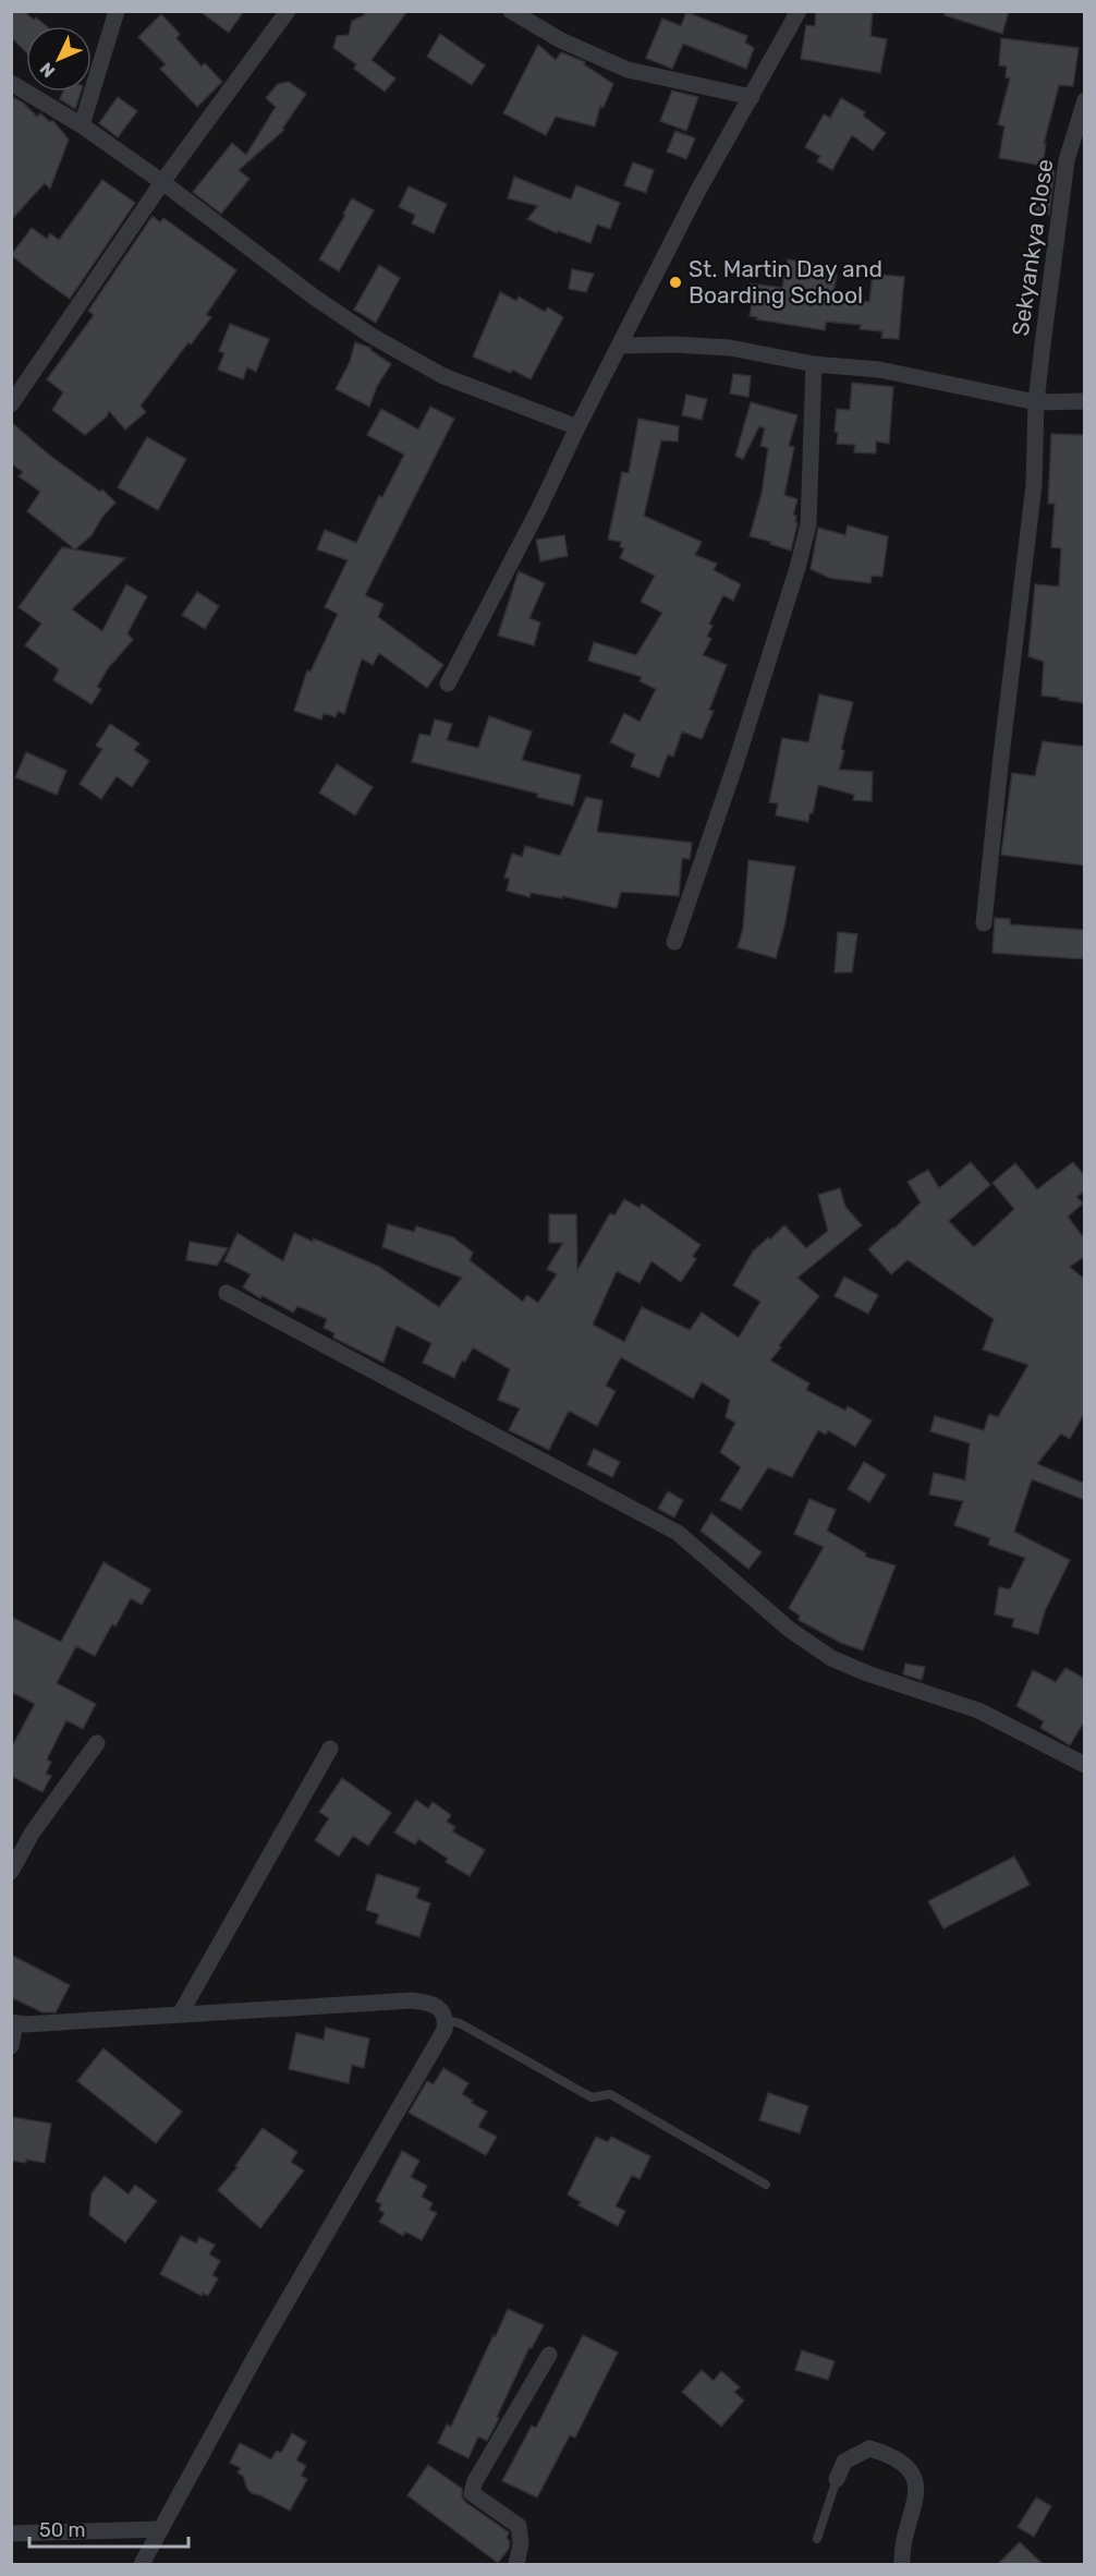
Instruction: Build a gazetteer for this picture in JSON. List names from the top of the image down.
{
  "streets": {
    "street": ["Sekyankya Close"]
  },
  "places": ["St. Martin Day and Boarding School"],
  "scale_bar": "50 m",
  "north": "bottom left"
}
